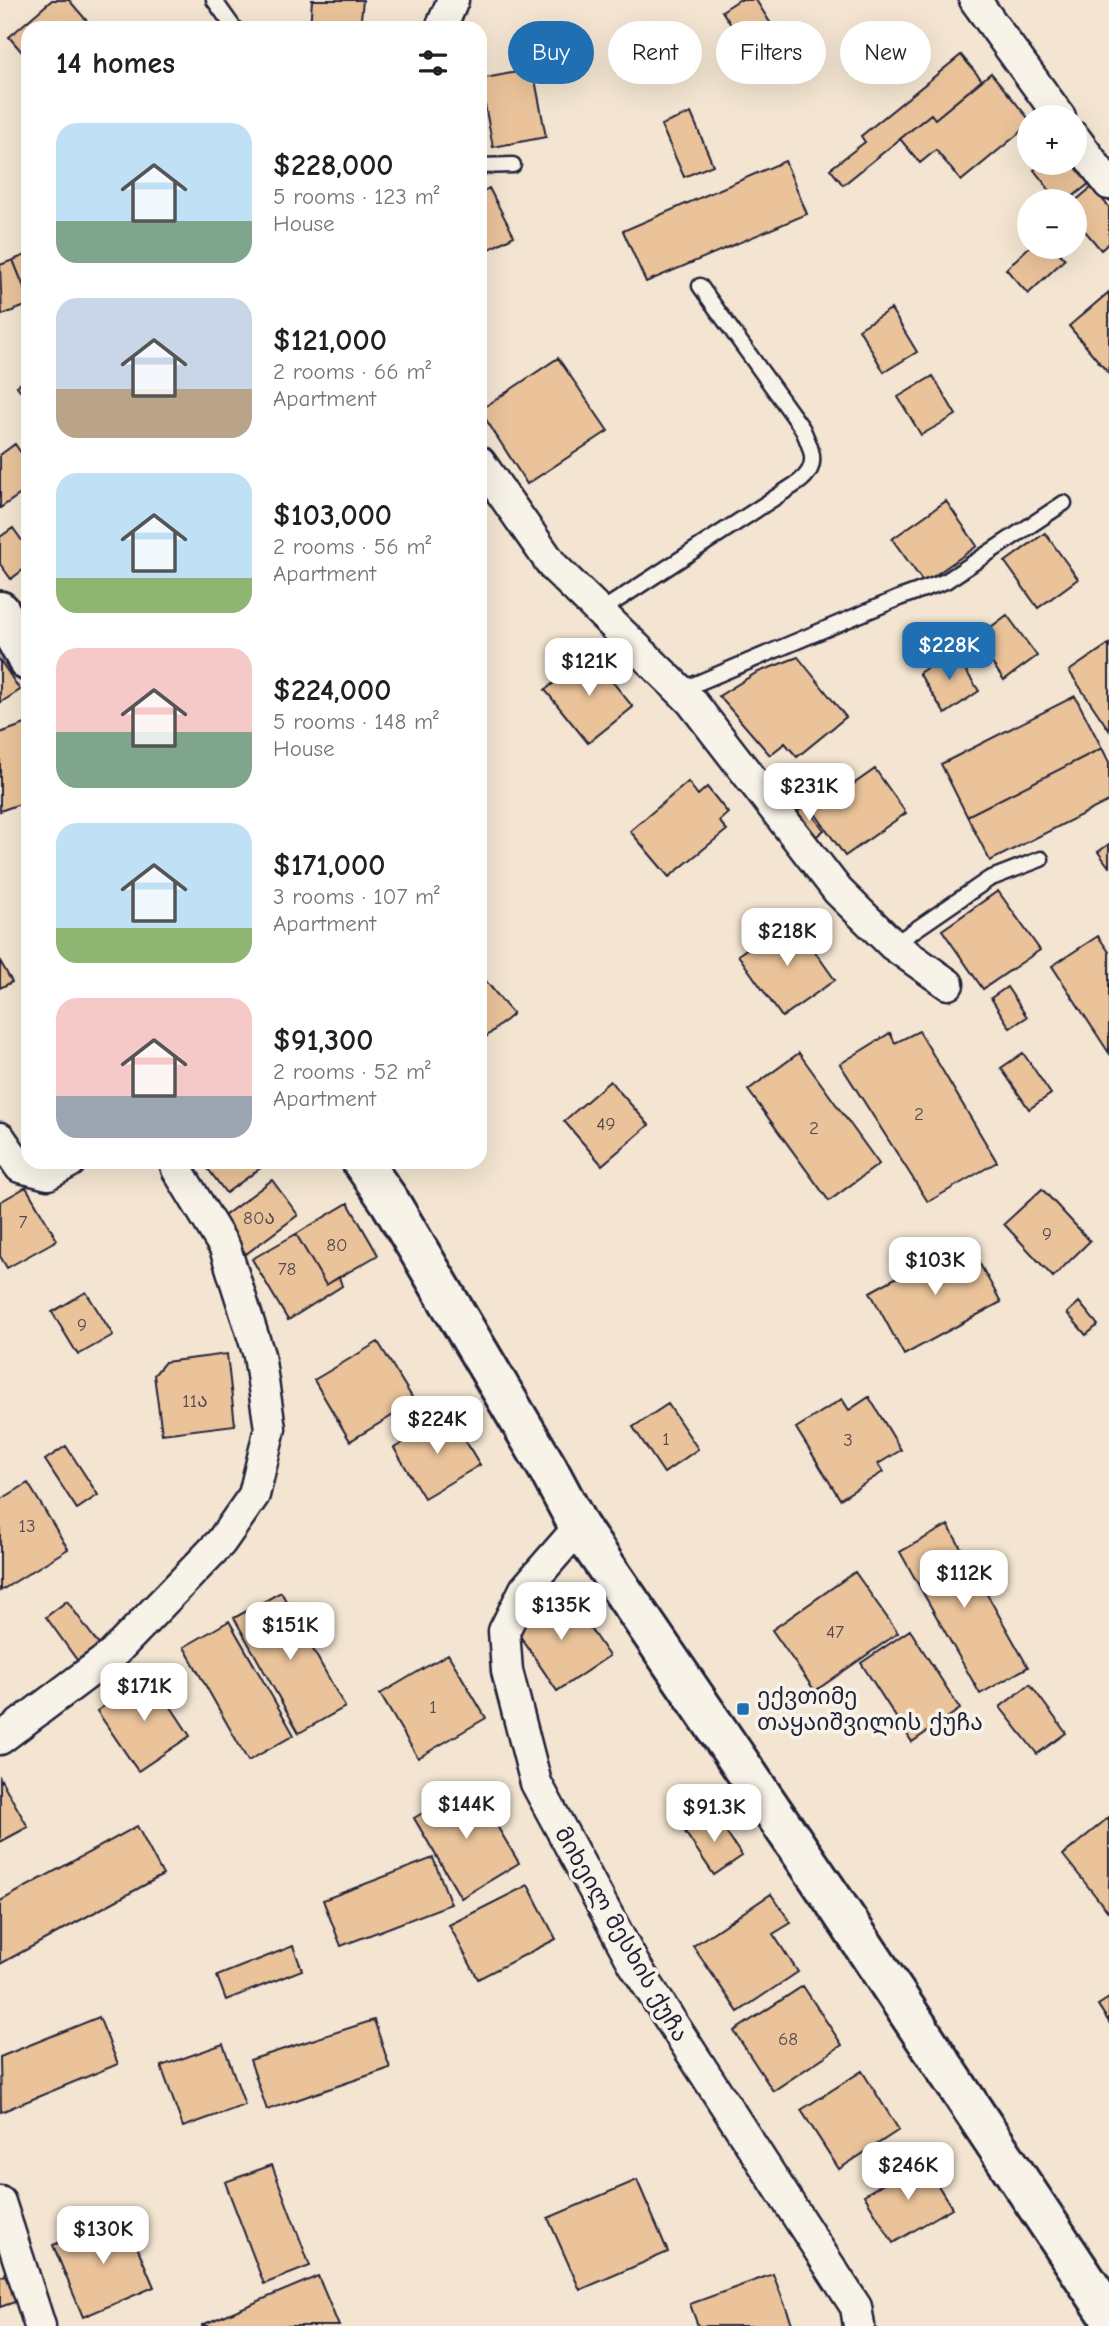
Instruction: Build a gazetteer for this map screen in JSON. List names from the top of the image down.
{
  "streets": {
    "street": ["მიხეილ მესხის ქუჩა"]
  },
  "places": {
    "transit": ["ექვთიმე თაყაიშვილის ქუჩა"]
  },
  "house_numbers": [
    "2",
    "49",
    "2",
    "80ა",
    "7",
    "9",
    "80",
    "78",
    "9",
    "11ა",
    "1",
    "3",
    "13",
    "47",
    "1",
    "68"
  ],
  "page": {
    "chip": [
      "Buy",
      "Rent",
      "Filters",
      "New"
    ],
    "heading": "14 homes",
    "map_buttons": ["+", "−"],
    "list": [
      {
        "name": "$228,000",
        "note": "5 rooms · 123 m² · House"
      },
      {
        "name": "$121,000",
        "note": "2 rooms · 66 m² · Apartment"
      },
      {
        "name": "$103,000",
        "note": "2 rooms · 56 m² · Apartment"
      },
      {
        "name": "$224,000",
        "note": "5 rooms · 148 m² · House"
      },
      {
        "name": "$171,000",
        "note": "3 rooms · 107 m² · Apartment"
      },
      {
        "name": "$91,300",
        "note": "2 rooms · 52 m² · Apartment"
      }
    ],
    "price": [
      "$228K",
      "$121K",
      "$231K",
      "$218K",
      "$103K",
      "$224K",
      "$112K",
      "$135K",
      "$151K",
      "$171K",
      "$144K",
      "$91.3K",
      "$246K",
      "$130K"
    ]
  }
}
